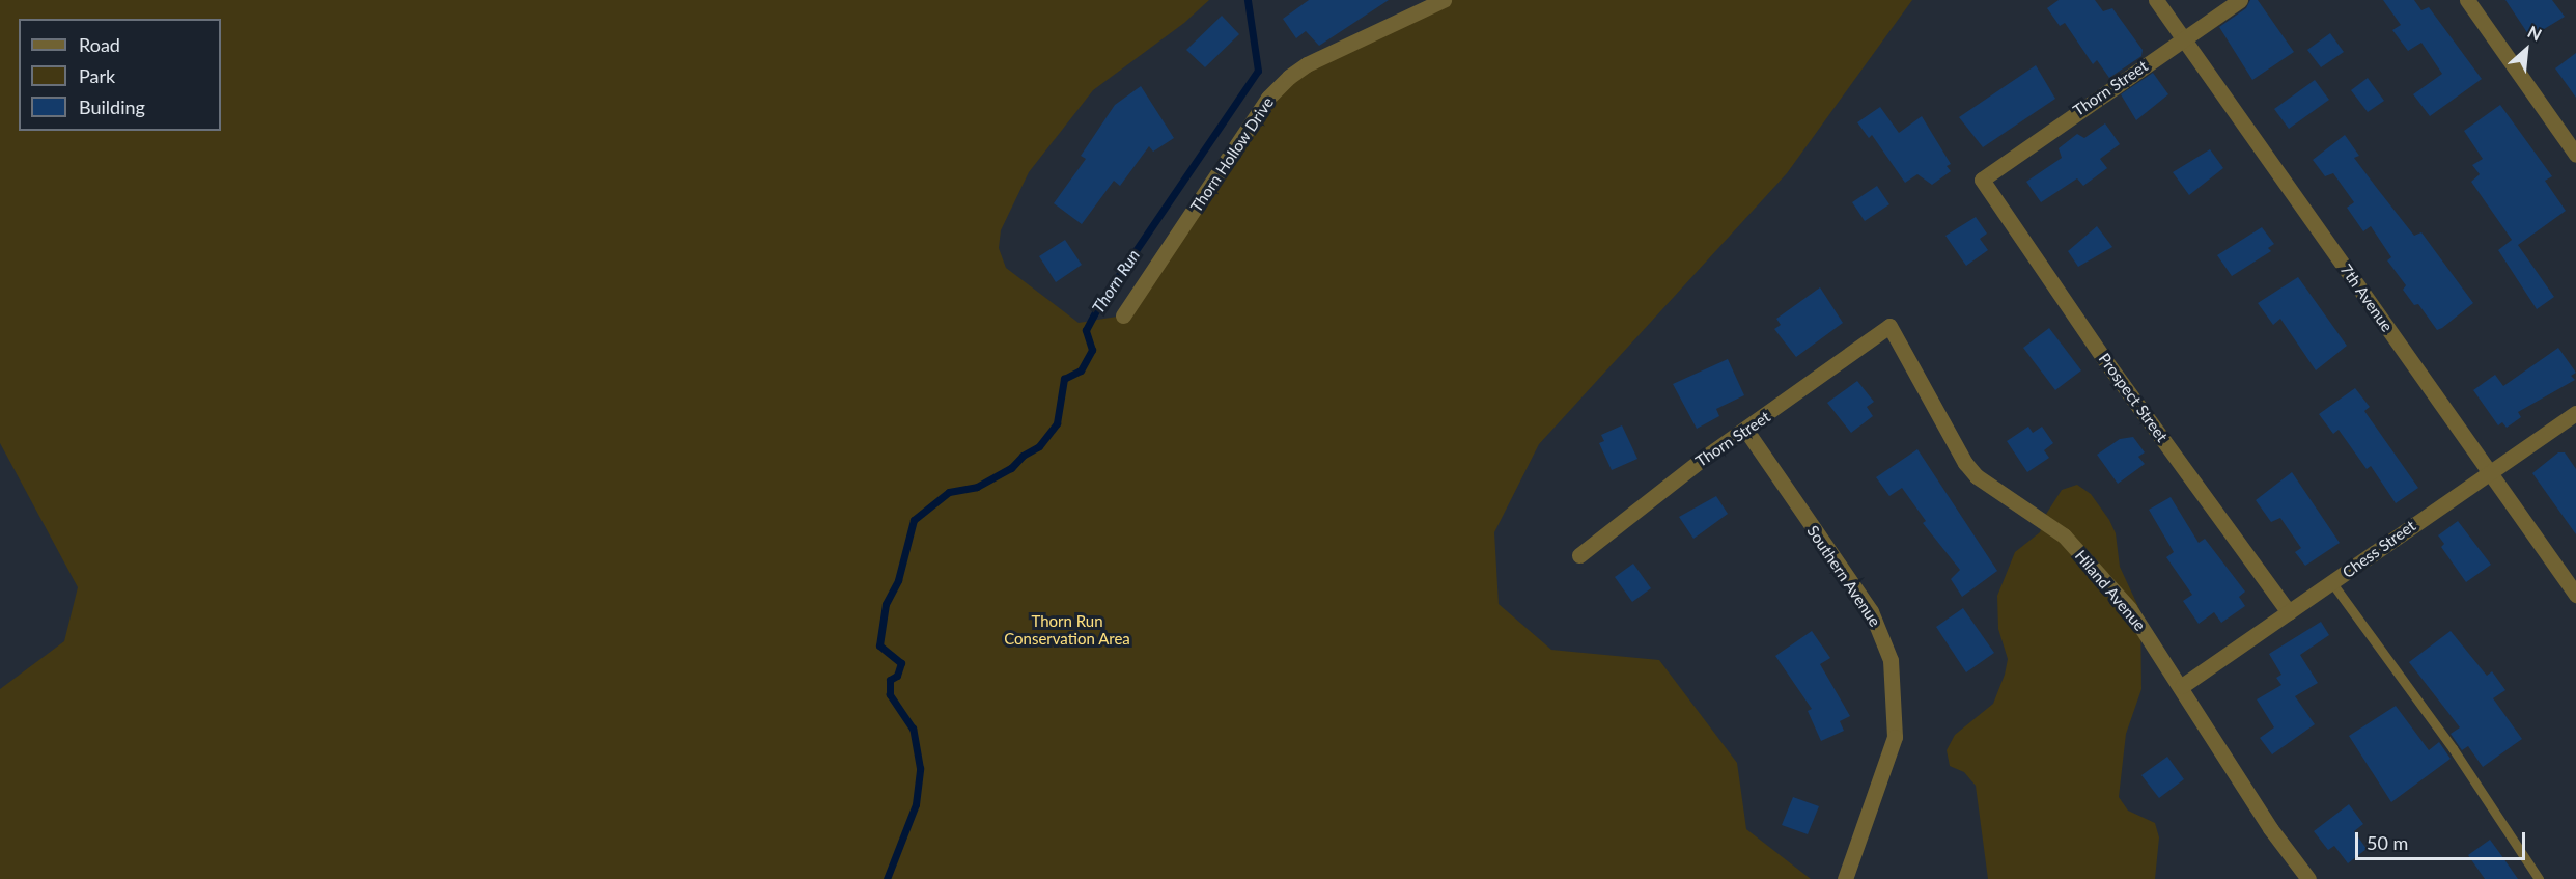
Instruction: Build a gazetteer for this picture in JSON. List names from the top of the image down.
{
  "streets": {
    "street": [
      "Thorn Street",
      "Thorn Hollow Drive",
      "7th Avenue",
      "Prospect Street",
      "Chess Street",
      "Southern Avenue",
      "Hiland Avenue"
    ]
  },
  "crossings": [
    ["Thorn Street", "7th Avenue"],
    ["Thorn Street", "Prospect Street"],
    ["Thorn Street", "Southern Avenue"],
    ["Thorn Street", "Hiland Avenue"],
    ["7th Avenue", "Chess Street"],
    ["Prospect Street", "Chess Street"],
    ["Chess Street", "Hiland Avenue"]
  ],
  "water": ["Thorn Run"],
  "parks": ["Thorn Run Conservation Area"],
  "legend": ["Road", "Park", "Building"],
  "scale_bar": "50 m",
  "north": "top right"
}
